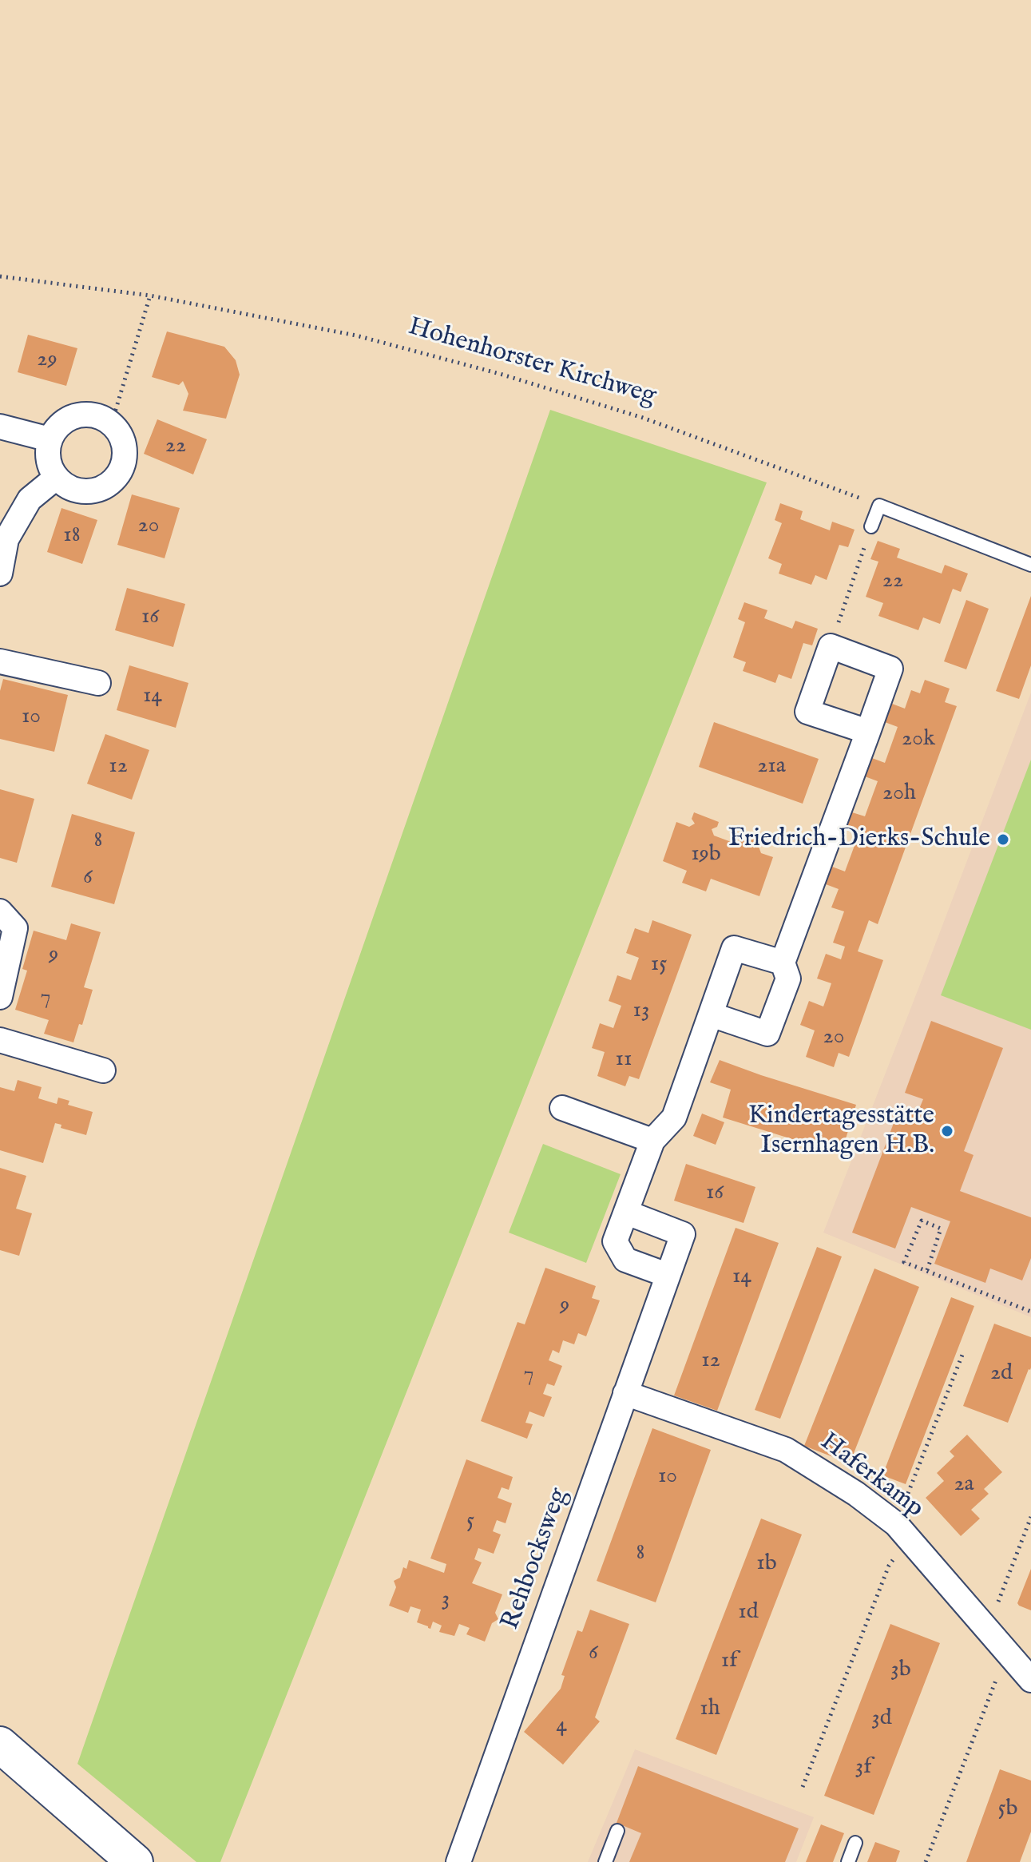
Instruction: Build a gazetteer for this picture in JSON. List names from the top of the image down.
{
  "streets": {
    "street": ["Haferkamp", "Rehbocksweg"],
    "path": ["Hohenhorster Kirchweg"]
  },
  "crossings": [
    ["Haferkamp", "Rehbocksweg"]
  ],
  "places": ["Friedrich-Dierks-Schule", "Kindertagesstätte Isernhagen H.B."],
  "house_numbers": [
    "29",
    "22",
    "20",
    "18",
    "22",
    "16",
    "14",
    "10",
    "20k",
    "12",
    "21a",
    "20h",
    "8",
    "19b",
    "6",
    "9",
    "15",
    "7",
    "13",
    "20",
    "11",
    "16",
    "14",
    "9",
    "12",
    "2d",
    "7",
    "10",
    "2a",
    "5",
    "8",
    "1b",
    "3",
    "1d",
    "6",
    "1f",
    "3b",
    "1h",
    "3d",
    "4",
    "3f",
    "5b"
  ]
}
